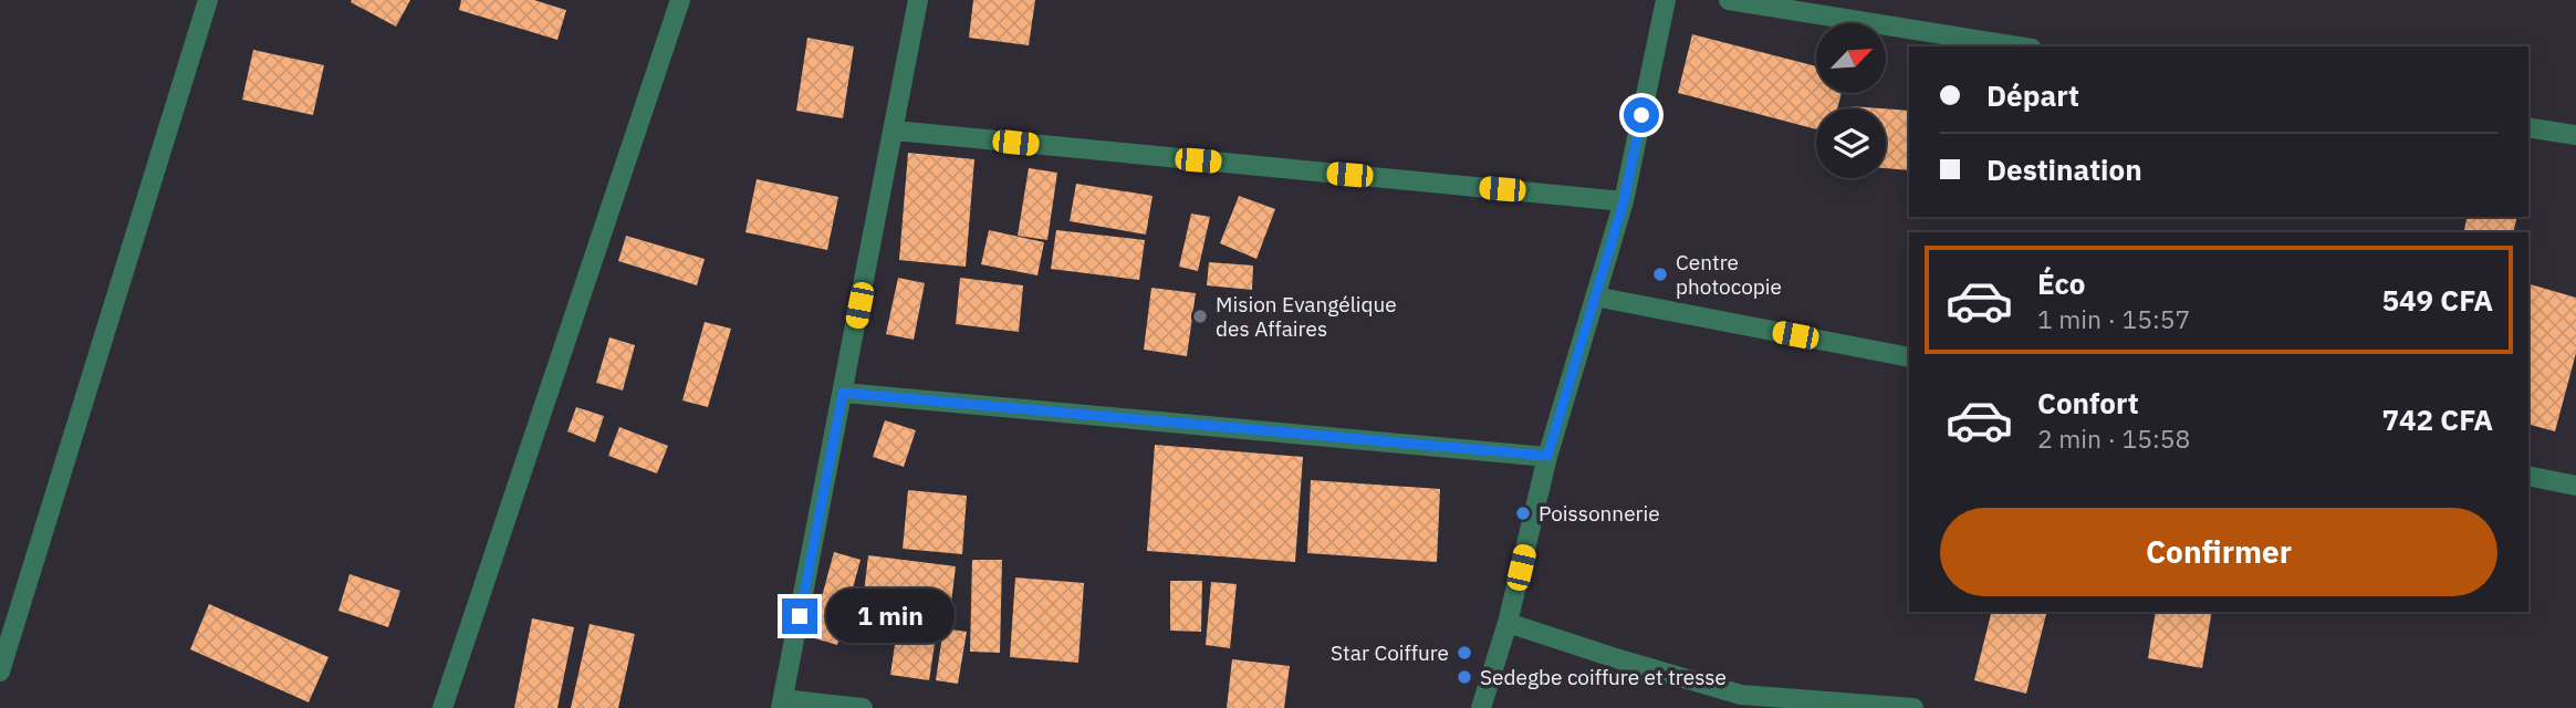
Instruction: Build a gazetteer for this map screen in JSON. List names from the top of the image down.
{
  "places": [
    "Centre photocopie",
    "Mision Evangélique des Affaires",
    "Poissonnerie",
    "Star Coiffure",
    "Sedegbe coiffure et tresse"
  ],
  "north": "top right",
  "page": {
    "banner": ["Départ", "Destination"],
    "list": [
      {
        "name": "Éco",
        "note": "1 min · 15:57",
        "value": "549 CFA"
      },
      {
        "name": "Confort",
        "note": "2 min · 15:58",
        "value": "742 CFA"
      }
    ],
    "buttons": "Confirmer",
    "bubble": "1 min"
  }
}
